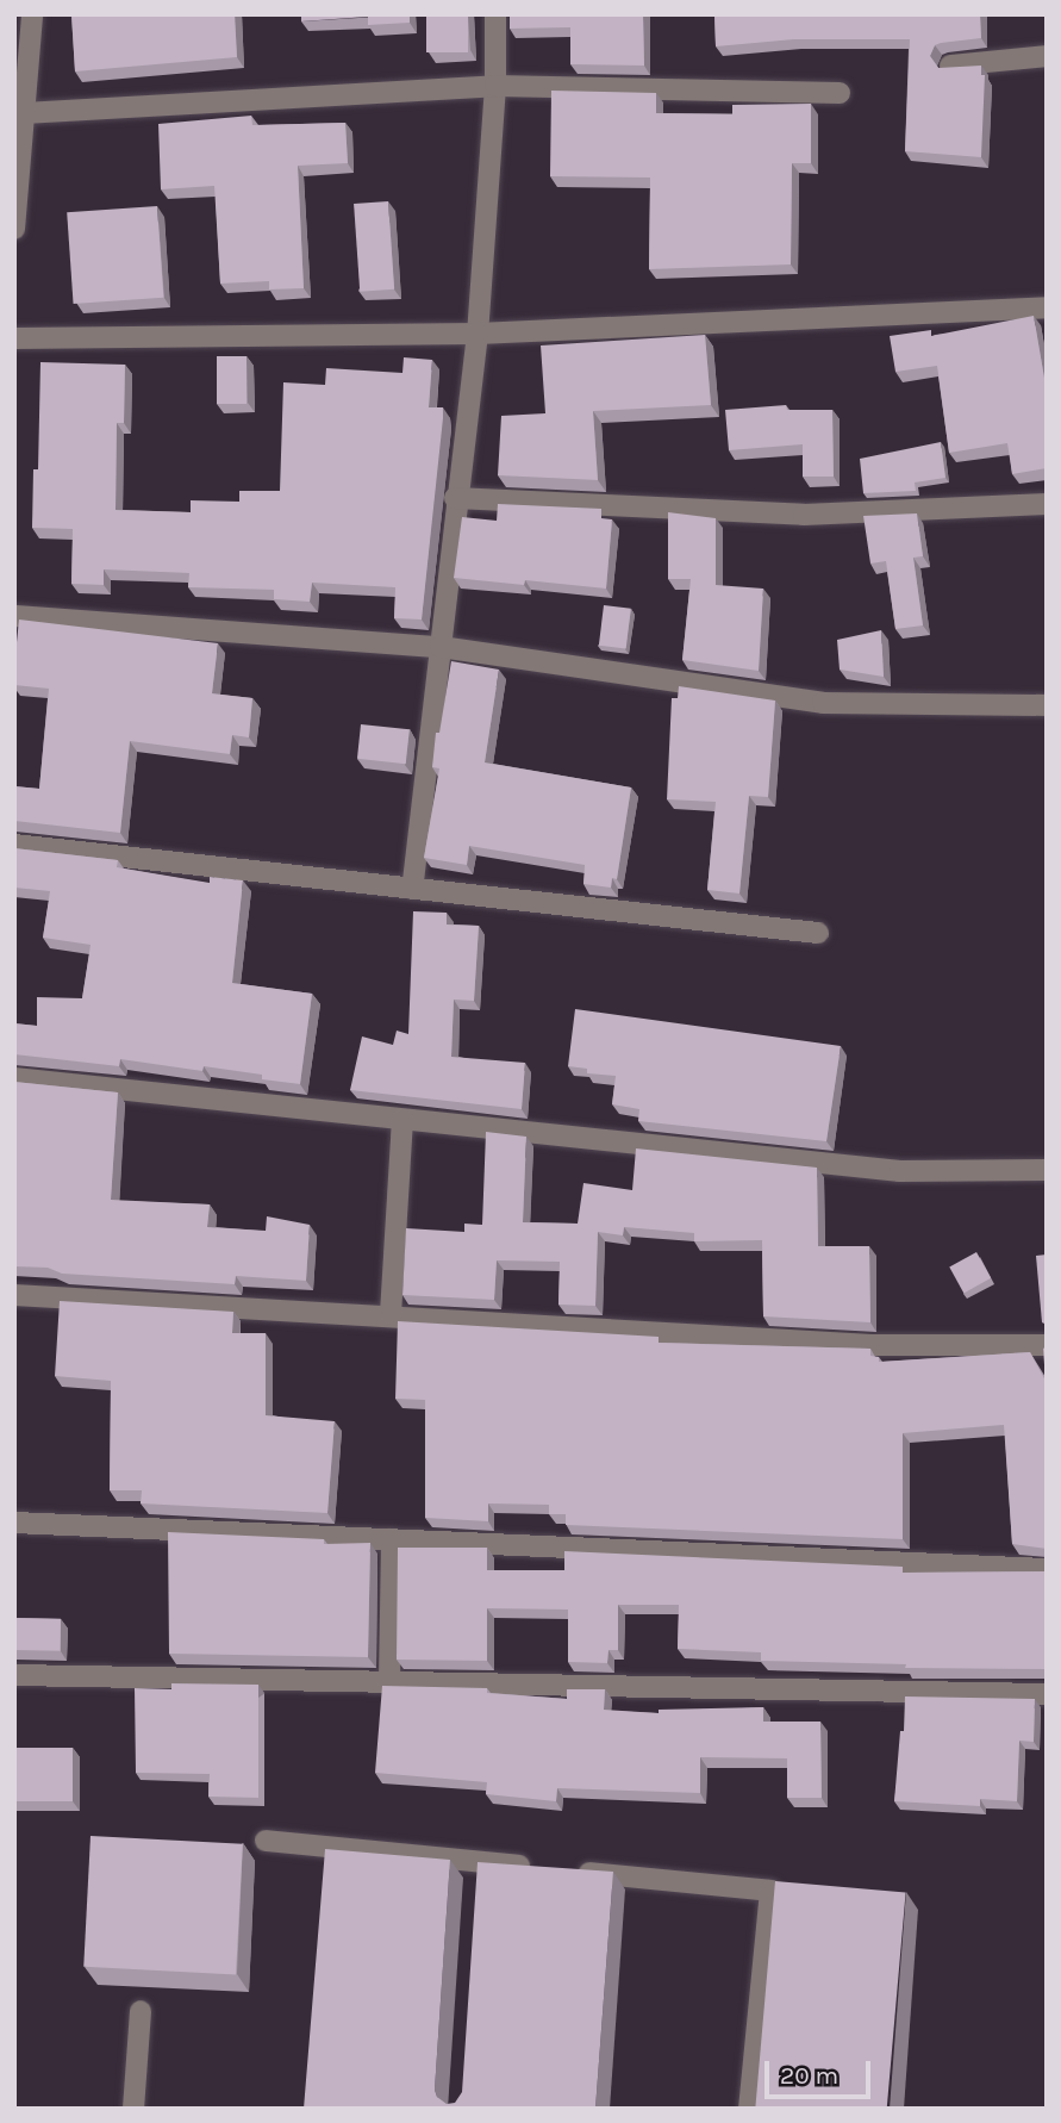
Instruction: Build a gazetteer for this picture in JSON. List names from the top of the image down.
{
  "scale_bar": "20 m"
}
